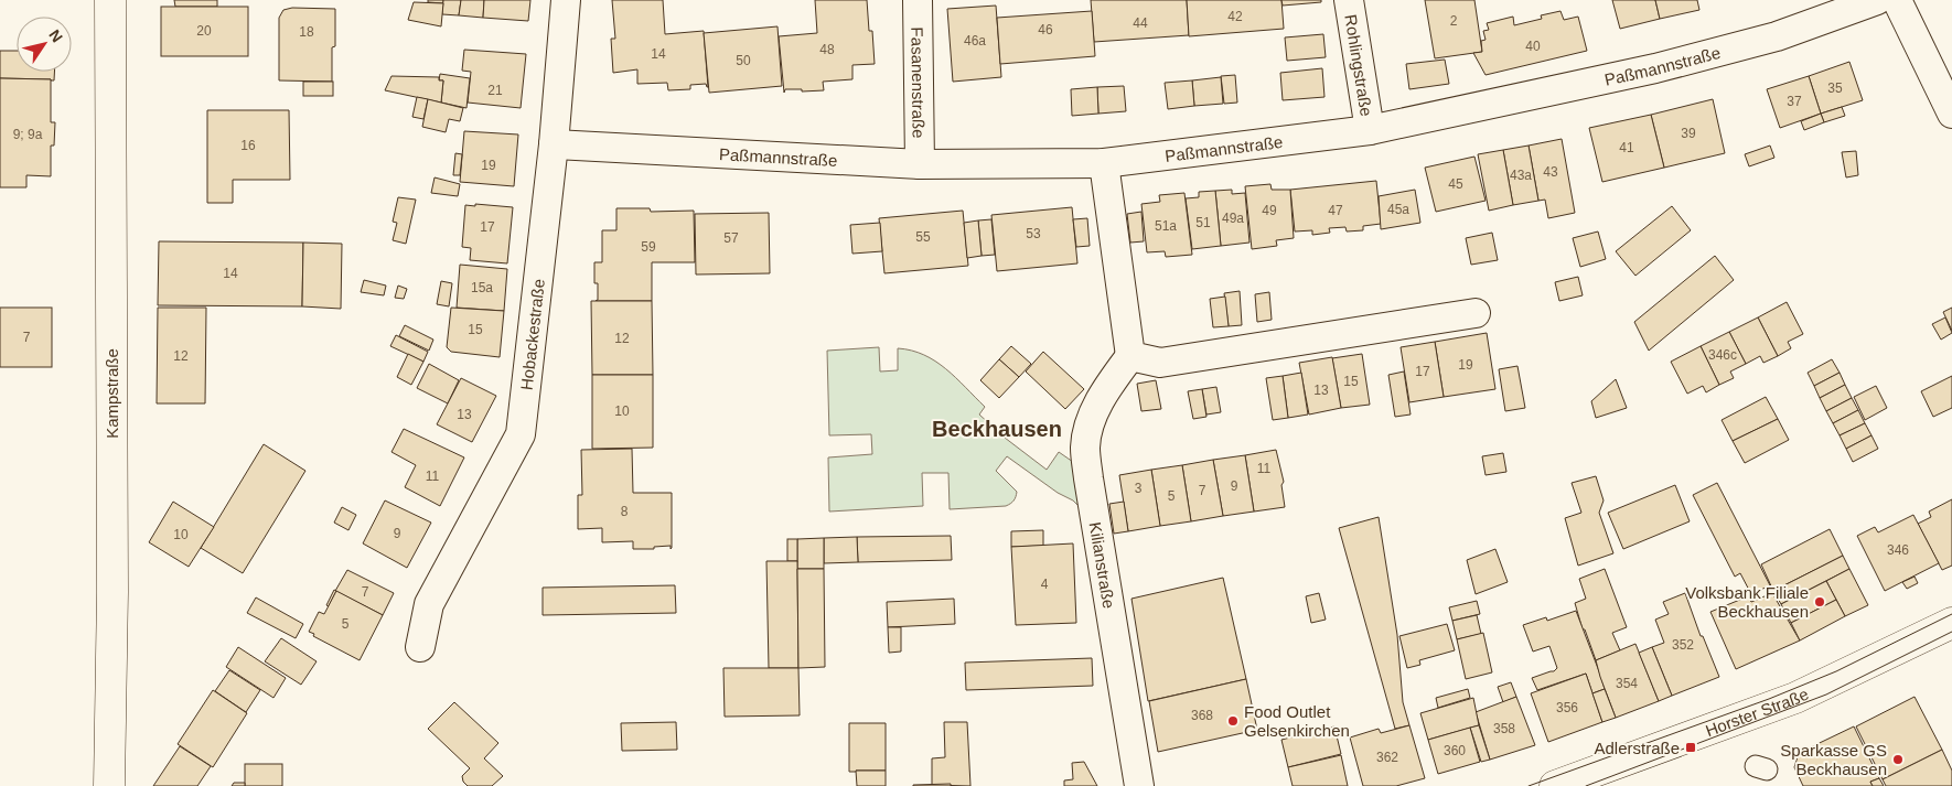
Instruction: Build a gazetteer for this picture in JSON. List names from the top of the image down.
{
  "streets": {
    "street": [
      "Rohlingstraße",
      "Paßmannstraße",
      "Fasanenstraße",
      "Hobackestraße",
      "Kampstraße",
      "Kilianstraße",
      "Horster Straße"
    ]
  },
  "crossings": [
    ["Rohlingstraße", "Paßmannstraße"],
    ["Paßmannstraße", "Fasanenstraße"],
    ["Paßmannstraße", "Hobackestraße"]
  ],
  "districts": ["Beckhausen"],
  "places": {
    "other": ["Volksbank Filiale Beckhausen", "Food Outlet Gelsenkirchen", "Sparkasse GS Beckhausen"],
    "transit": ["Adlerstraße"]
  },
  "house_numbers": [
    "42",
    "2",
    "44",
    "46",
    "20",
    "18",
    "46a",
    "40",
    "48",
    "14",
    "50",
    "35",
    "21",
    "37",
    "39",
    "9; 9a",
    "16",
    "41",
    "19",
    "43",
    "43a",
    "45",
    "45a",
    "49",
    "47",
    "49a",
    "51",
    "51a",
    "17",
    "53",
    "55",
    "57",
    "59",
    "14",
    "15a",
    "15",
    "7",
    "12",
    "346c",
    "12",
    "19",
    "17",
    "15",
    "13",
    "10",
    "13",
    "11",
    "11",
    "9",
    "3",
    "7",
    "5",
    "8",
    "9",
    "10",
    "346",
    "4",
    "7",
    "5",
    "352",
    "354",
    "356",
    "368",
    "358",
    "360",
    "362"
  ],
  "north": "top right"
}
